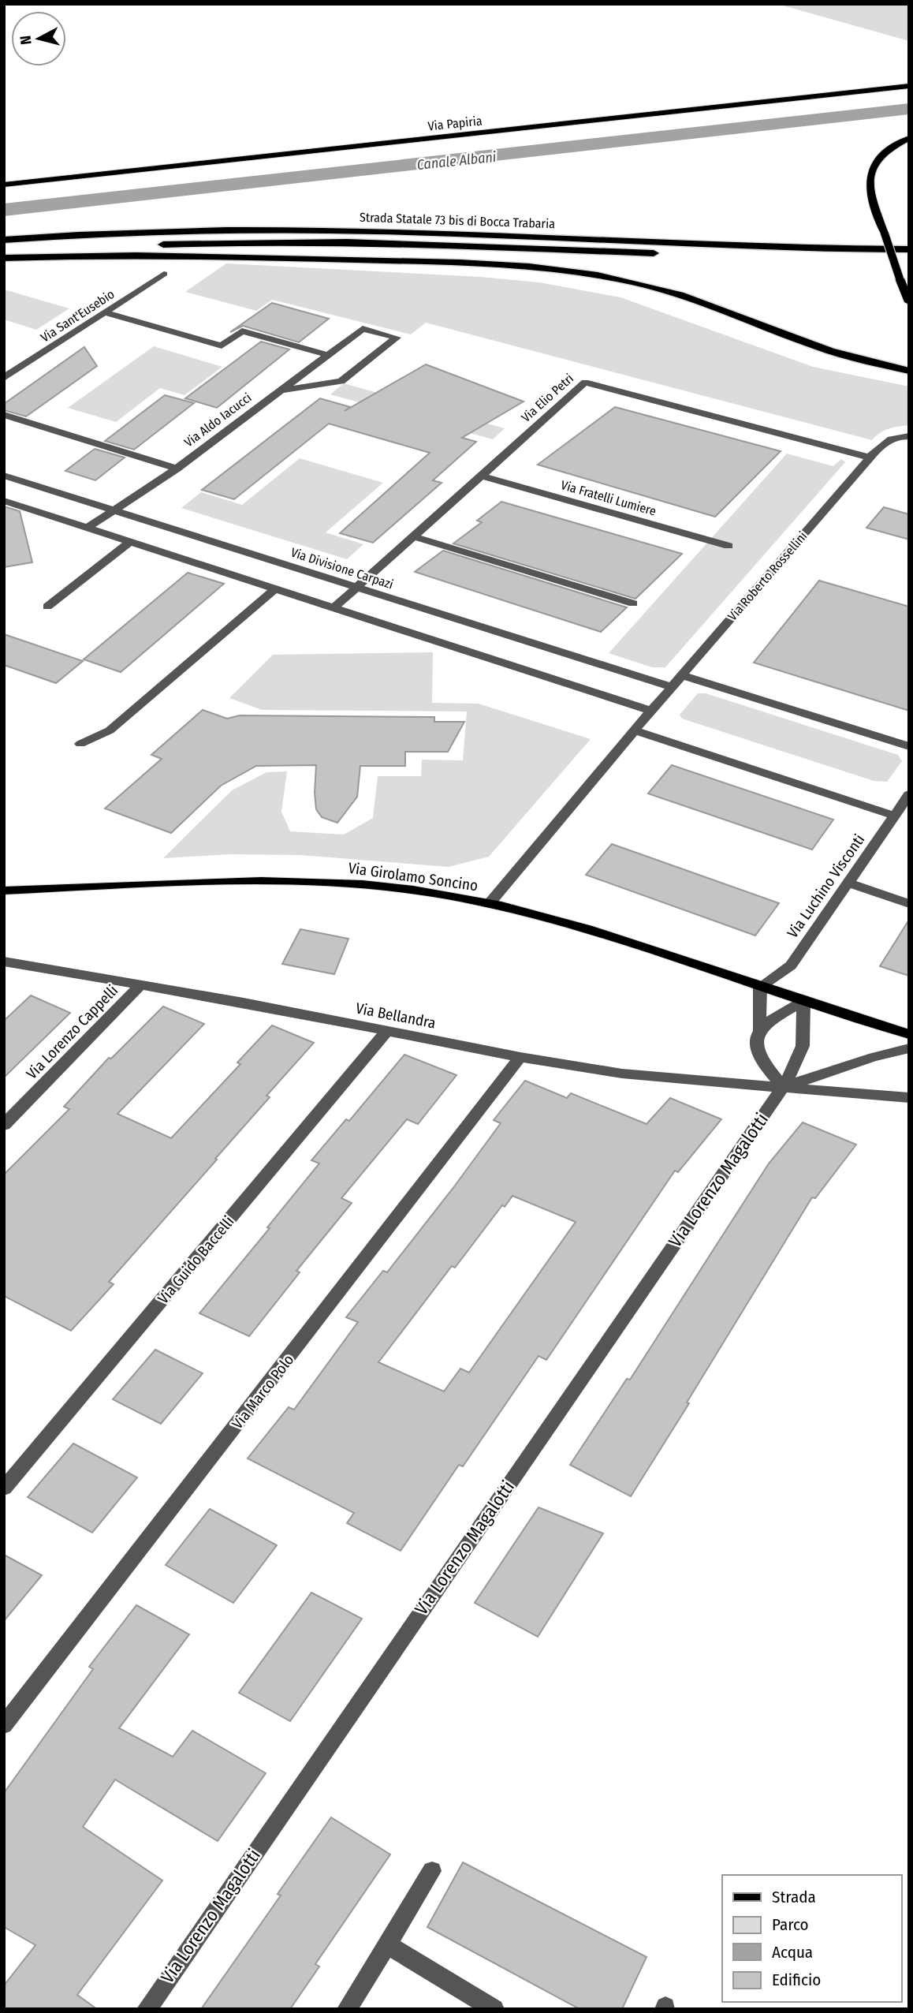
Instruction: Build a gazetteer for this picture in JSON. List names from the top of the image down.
{
  "streets": {
    "highway": ["Strada Statale 73 bis di Bocca Trabaria"],
    "main road": ["Via Papiria", "Via Girolamo Soncino"],
    "street": [
      "Via Sant'Eusebio",
      "Via Elio Petri",
      "Via Aldo Iacucci",
      "Via Fratelli Lumiere",
      "Via Divisione Carpazi",
      "Via Roberto Rossellini",
      "Via Luchino Visconti",
      "Via Bellandra",
      "Via Lorenzo Cappelli",
      "Via Lorenzo Magalotti",
      "Via Guido Baccelli",
      "Via Marco Polo"
    ]
  },
  "crossings": [
    ["Via Elio Petri", "Via Fratelli Lumiere"],
    ["Via Elio Petri", "Via Divisione Carpazi"],
    ["Via Elio Petri", "Via Roberto Rossellini"],
    ["Via Aldo Iacucci", "Via Divisione Carpazi"],
    ["Via Divisione Carpazi", "Via Roberto Rossellini"],
    ["Via Roberto Rossellini", "Via Girolamo Soncino"],
    ["Via Girolamo Soncino", "Via Luchino Visconti"],
    ["Via Girolamo Soncino", "Via Lorenzo Magalotti"],
    ["Via Bellandra", "Via Lorenzo Cappelli"],
    ["Via Bellandra", "Via Lorenzo Magalotti"],
    ["Via Bellandra", "Via Guido Baccelli"],
    ["Via Bellandra", "Via Marco Polo"]
  ],
  "water": ["Canale Albani"],
  "legend": [
    "Strada",
    "Parco",
    "Acqua",
    "Edificio"
  ],
  "north": "left"
}
